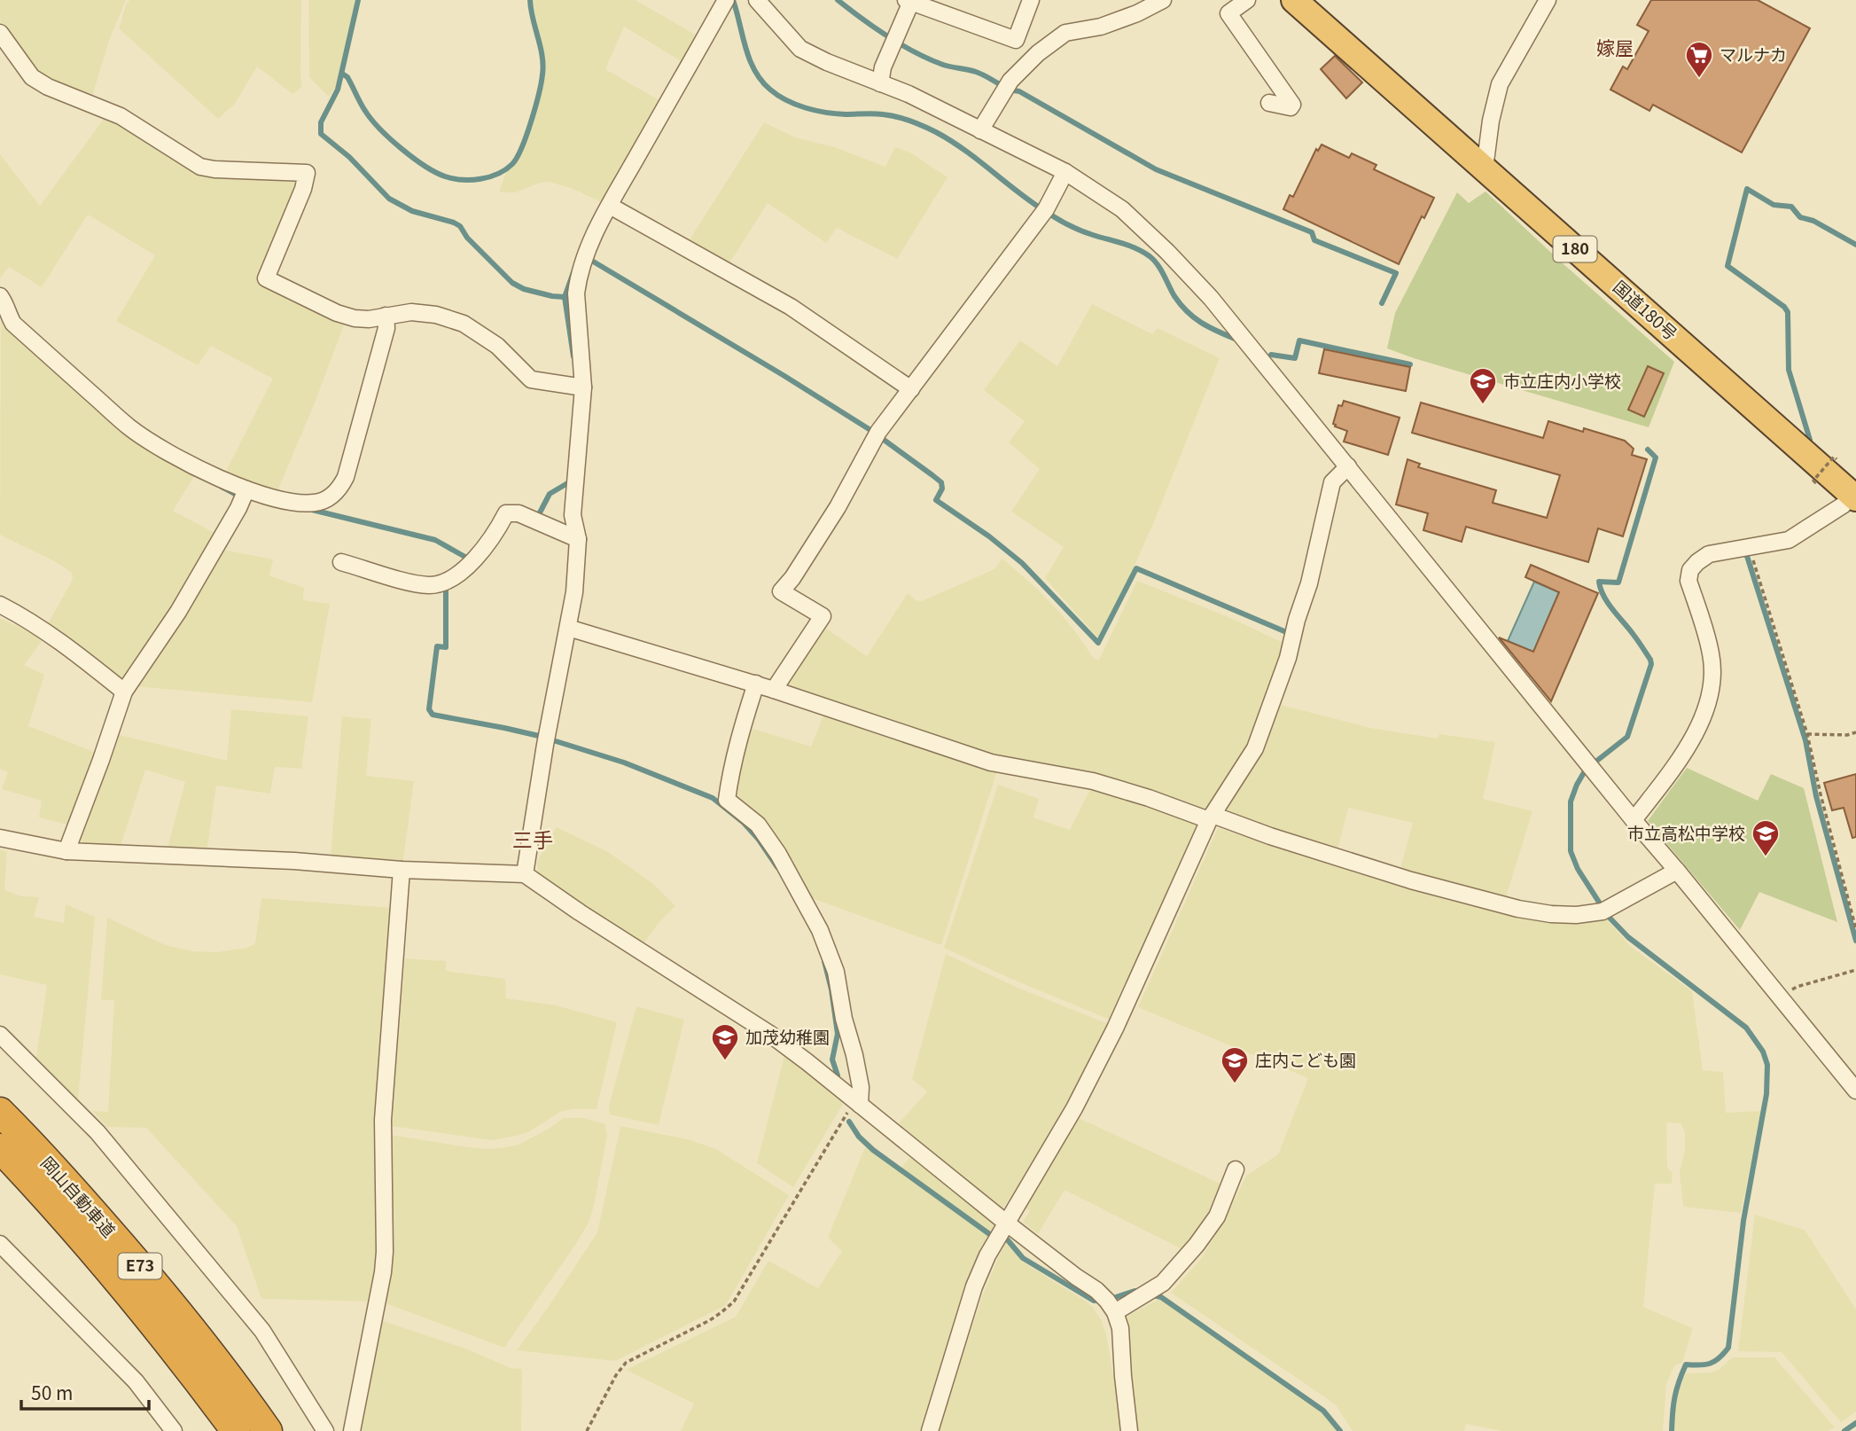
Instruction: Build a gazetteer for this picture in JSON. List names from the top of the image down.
{
  "streets": {
    "highway": [
      "180",
      "国道180号",
      "岡山自動車道",
      "E73"
    ]
  },
  "districts": ["嫁屋", "三手"],
  "places": {
    "supermarket": ["マルナカ"],
    "school or university": [
      "市立庄内小学校",
      "市立高松中学校",
      "加茂幼稚園",
      "庄内こども園"
    ]
  },
  "scale_bar": "50 m"
}
